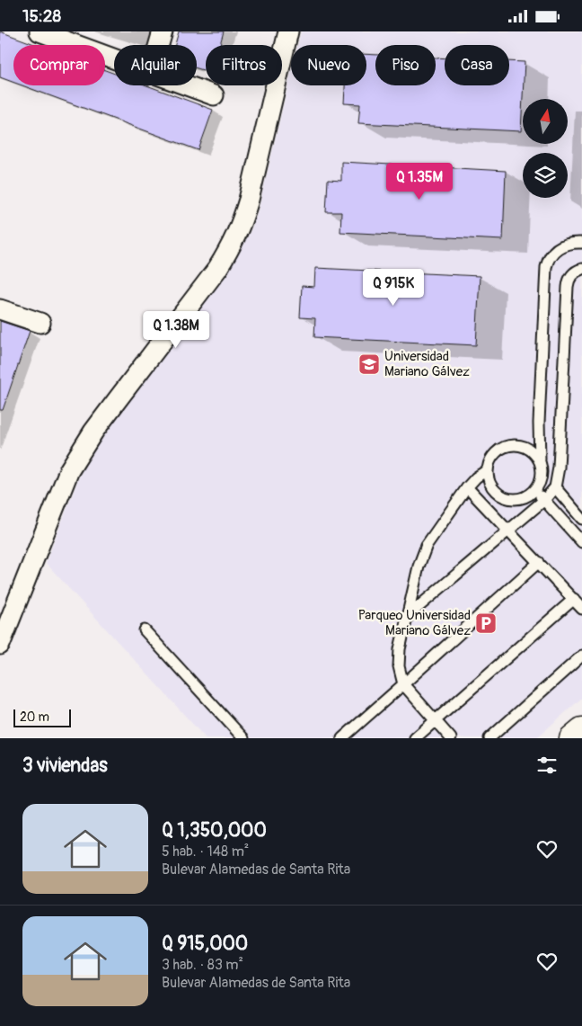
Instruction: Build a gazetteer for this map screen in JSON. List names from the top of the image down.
{
  "places": {
    "school or university": ["Universidad Mariano Gálvez"],
    "parking": ["Parqueo Universidad Mariano Gálvez"]
  },
  "scale_bar": "20 m",
  "north": "top",
  "page": {
    "status": "15:28",
    "chip": [
      "Comprar",
      "Alquilar",
      "Filtros",
      "Nuevo",
      "Piso",
      "Casa"
    ],
    "price": ["Q 1.35M", "Q 915K", "Q 1.38M"],
    "scale": "20 m",
    "heading": "3 viviendas",
    "list": [
      {
        "name": "Q 1,350,000",
        "note": "5 hab. · 148 m² · Bulevar Alamedas de Santa Rita"
      },
      {
        "name": "Q 915,000",
        "note": "3 hab. · 83 m² · Bulevar Alamedas de Santa Rita"
      }
    ]
  }
}
